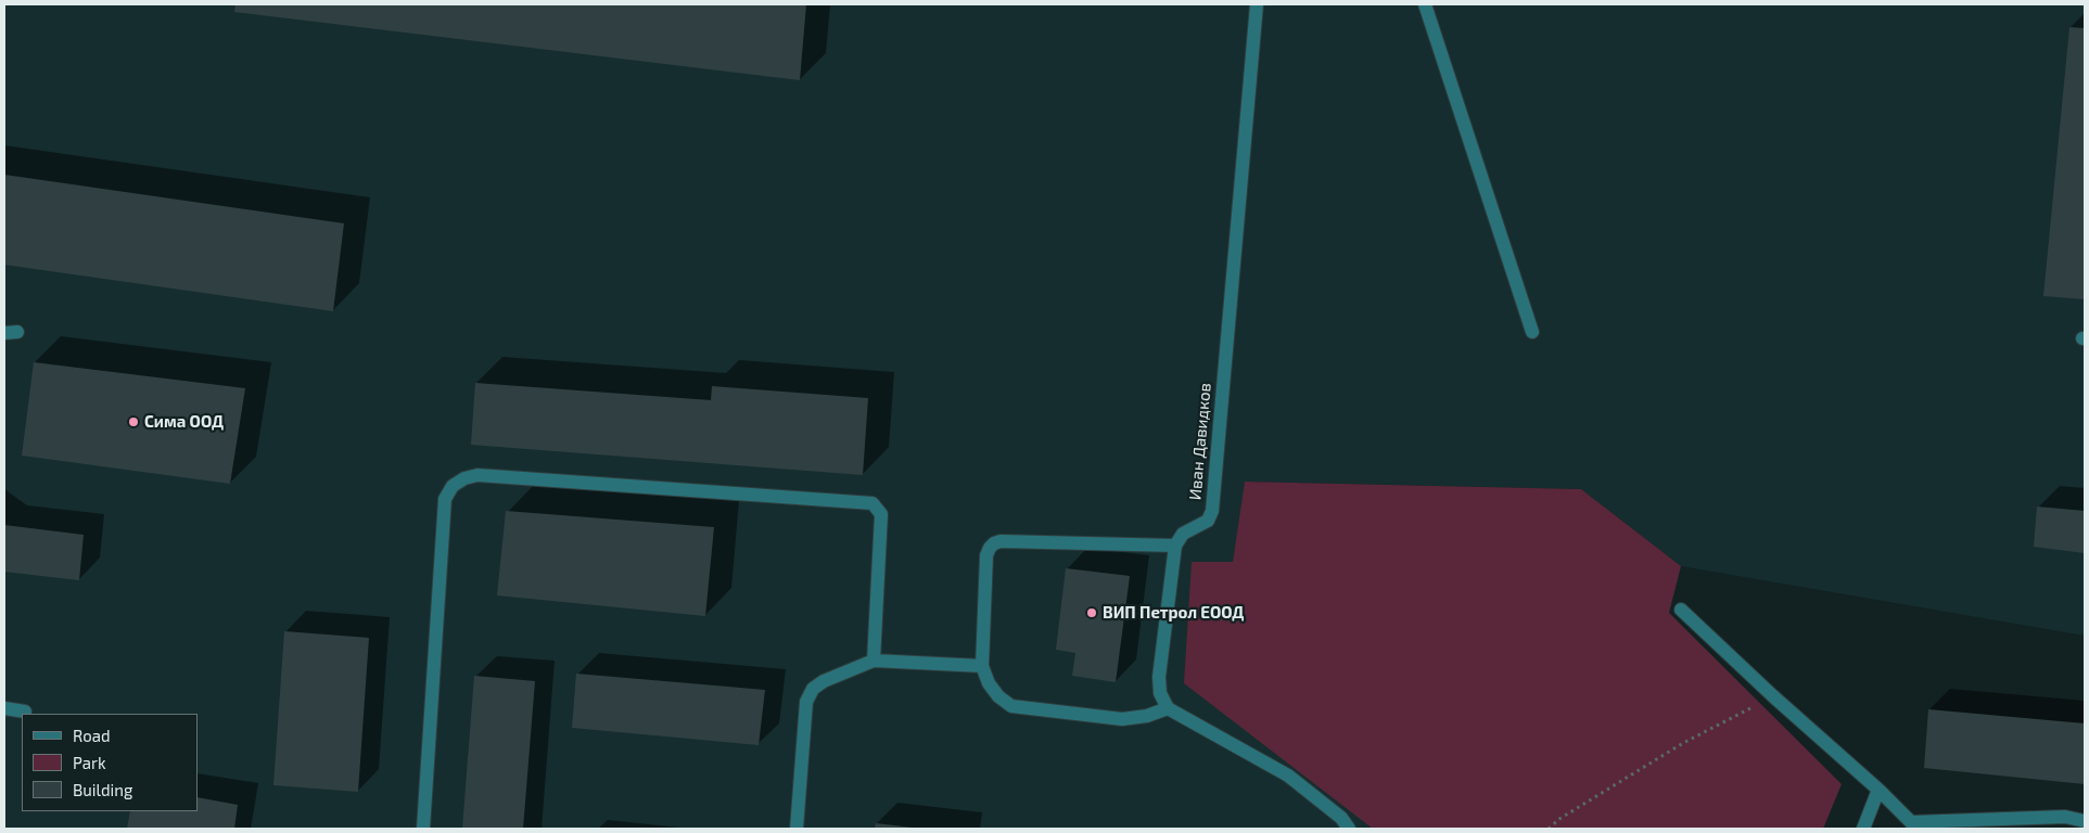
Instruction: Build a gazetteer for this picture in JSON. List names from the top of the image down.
{
  "streets": {
    "street": ["Иван Давидков"]
  },
  "places": ["Сима ООД", "ВИП Петрол ЕООД"],
  "legend": ["Road", "Park", "Building"]
}
